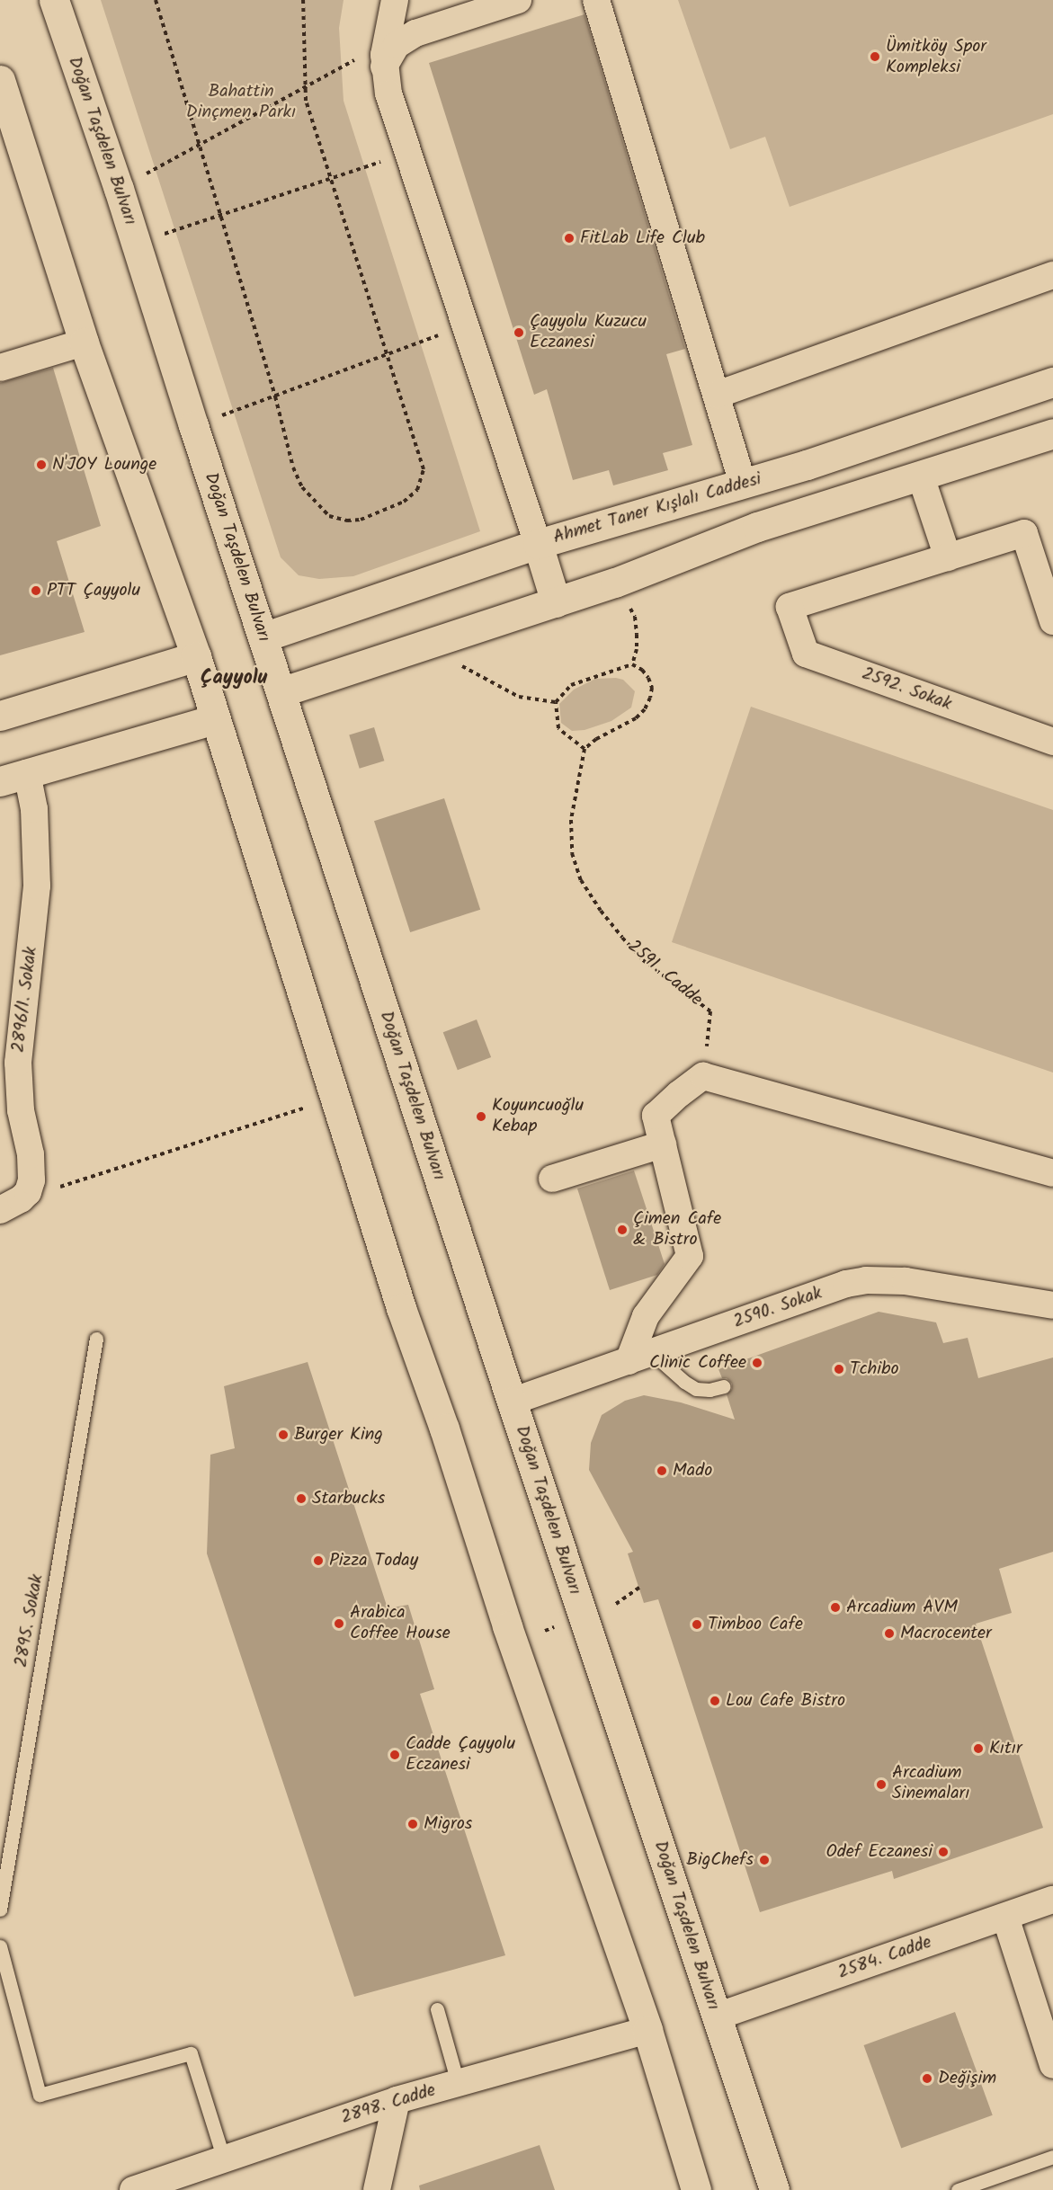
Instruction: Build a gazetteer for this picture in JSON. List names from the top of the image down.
{
  "streets": {
    "main road": ["Doğan Taşdelen Bulvarı", "Ahmet Taner Kışlalı Caddesi"],
    "street": [
      "2592. Sokak",
      "2896/1. Sokak",
      "2590. Sokak",
      "2584. Cadde",
      "2898. Cadde"
    ],
    "lane": ["2895. Sokak"],
    "path": ["2591. Cadde"]
  },
  "crossings": [
    ["Doğan Taşdelen Bulvarı", "Ahmet Taner Kışlalı Caddesi"],
    ["Doğan Taşdelen Bulvarı", "2590. Sokak"],
    ["Doğan Taşdelen Bulvarı", "2584. Cadde"]
  ],
  "districts": ["Çayyolu"],
  "parks": ["Bahattin Dinçmen Parkı"],
  "places": [
    "Ümitköy Spor Kompleksi",
    "FitLab Life Club",
    "Çayyolu Kuzucu Eczanesi",
    "N'JOY Lounge",
    "PTT Çayyolu",
    "Koyuncuoğlu Kebap",
    "Çimen Cafe & Bistro",
    "Clinic Coffee",
    "Tchibo",
    "Burger King",
    "Mado",
    "Starbucks",
    "Pizza Today",
    "Arcadium AVM",
    "Arabica Coffee House",
    "Timboo Cafe",
    "Macrocenter",
    "Lou Cafe Bistro",
    "Kıtır",
    "Cadde Çayyolu Eczanesi",
    "Arcadium Sinemaları",
    "Migros",
    "Odef Eczanesi",
    "BigChefs",
    "Değişim"
  ]
}
